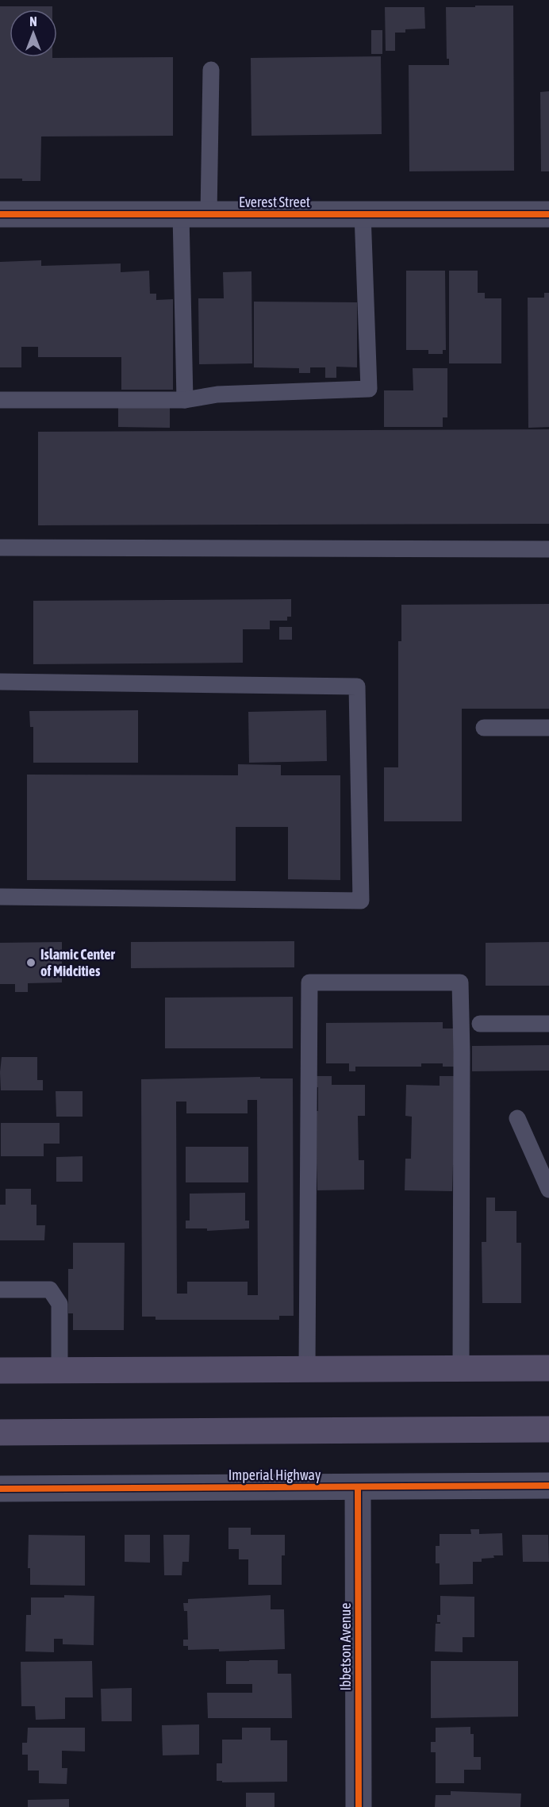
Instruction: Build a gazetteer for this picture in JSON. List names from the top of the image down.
{
  "streets": {
    "street": ["Everest Street", "Imperial Highway", "Ibbetson Avenue"]
  },
  "crossings": [
    ["Imperial Highway", "Ibbetson Avenue"]
  ],
  "places": ["Islamic Center of Midcities"],
  "north": "top"
}
